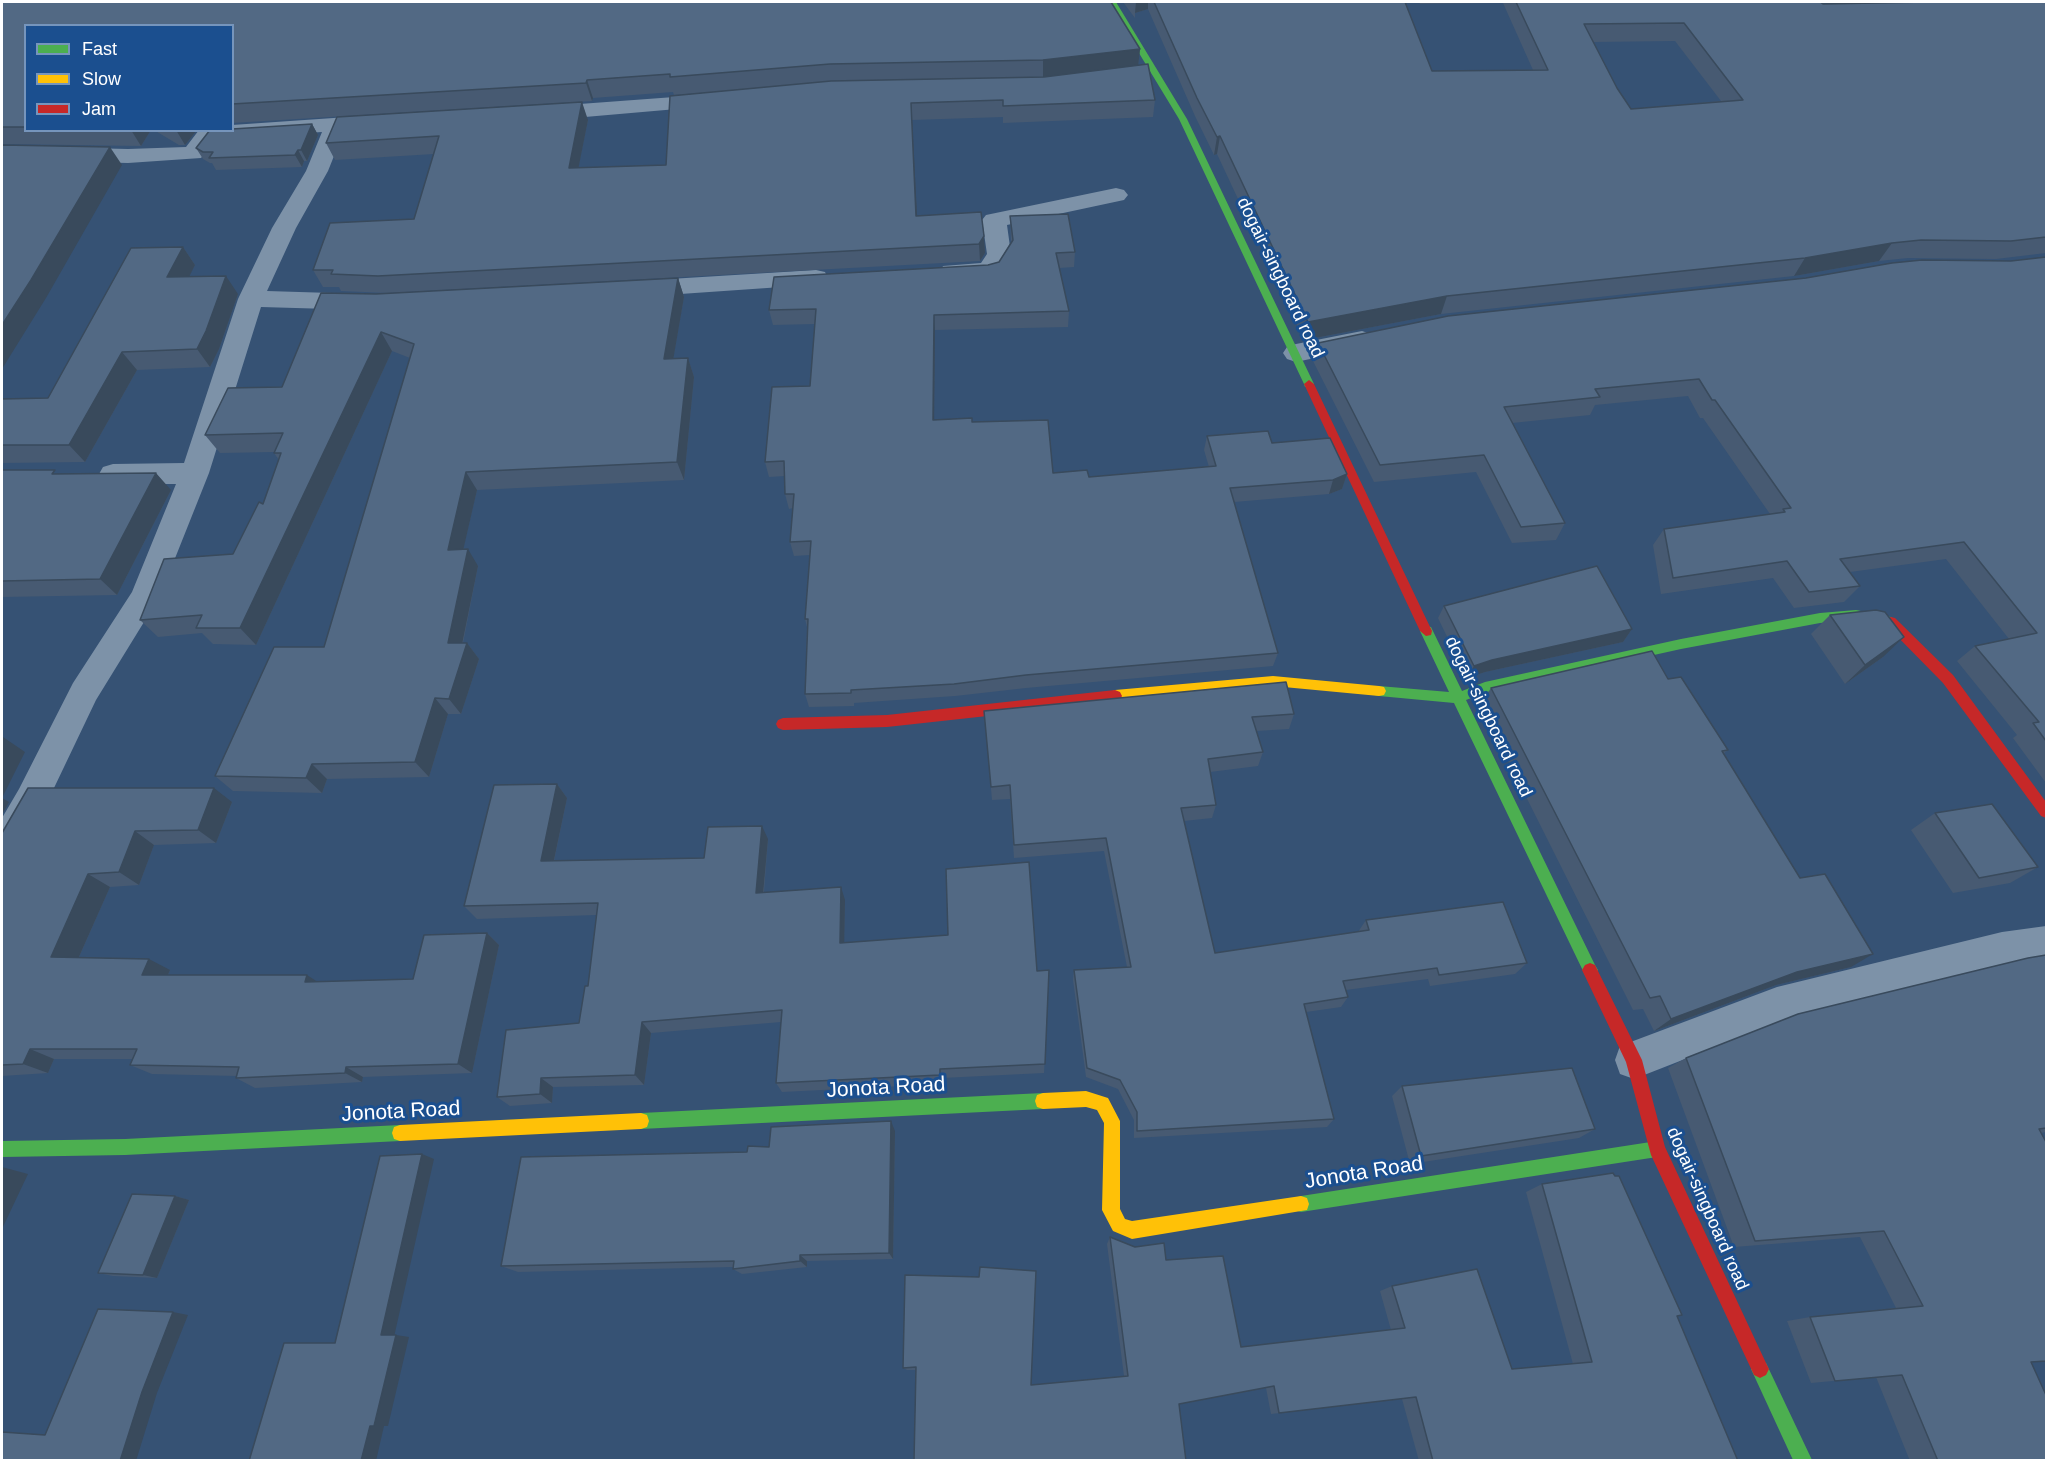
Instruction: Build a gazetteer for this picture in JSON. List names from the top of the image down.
{
  "streets": {
    "street": ["dogair-singboard road", "Jonota Road"]
  },
  "crossings": [
    ["dogair-singboard road", "Jonota Road"]
  ],
  "legend": ["Fast", "Slow", "Jam"]
}
